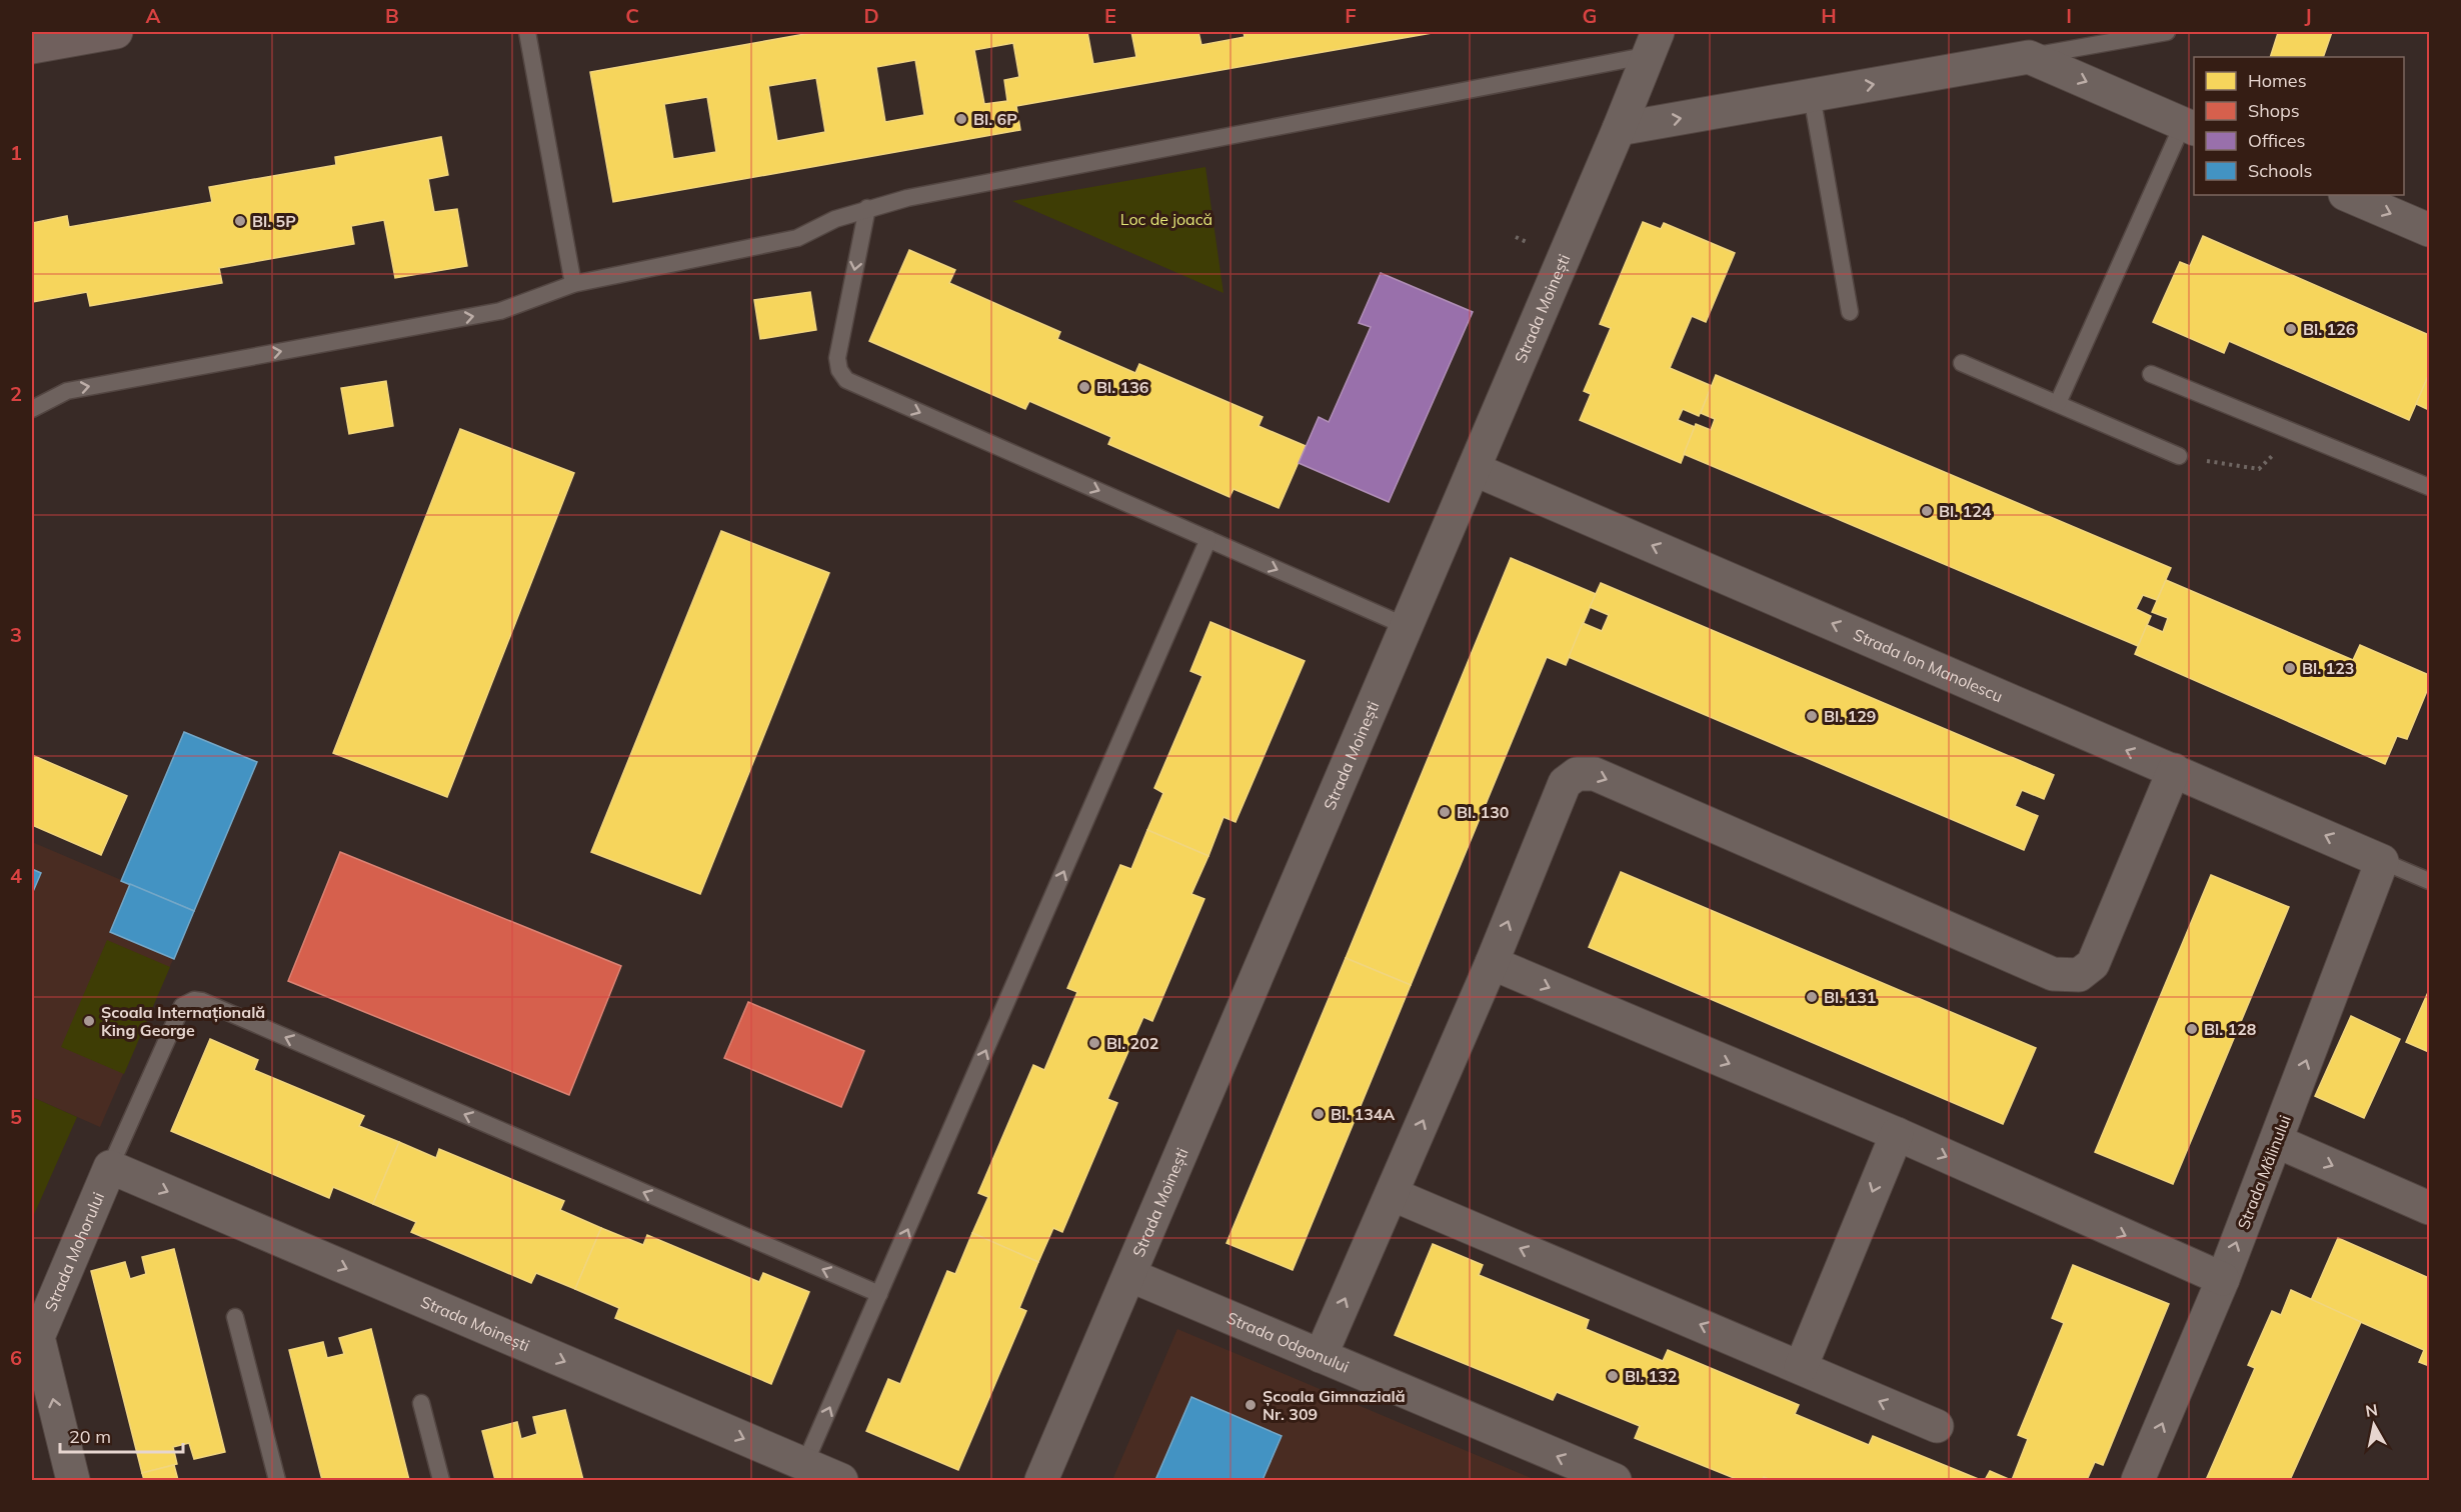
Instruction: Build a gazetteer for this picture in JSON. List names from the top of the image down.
{
  "streets": {
    "street": [
      "Strada Moinești",
      "Strada Ion Manolescu",
      "Strada Mălinului",
      "Strada Mohorului",
      "Strada Odgonului"
    ]
  },
  "crossings": [
    ["Strada Moinești", "Strada Ion Manolescu"],
    ["Strada Moinești", "Strada Mohorului"],
    ["Strada Moinești", "Strada Odgonului"],
    ["Strada Ion Manolescu", "Strada Mălinului"]
  ],
  "one_way": ["Strada Ion Manolescu", "Strada Mălinului", "Strada Mohorului"],
  "parks": ["Loc de joacă"],
  "places": [
    "Bl. 6P",
    "Bl. 5P",
    "Bl. 126",
    "Bl. 136",
    "Bl. 124",
    "Bl. 123",
    "Bl. 129",
    "Bl. 130",
    "Bl. 131",
    "Școala Internațională King George",
    "Bl. 128",
    "Bl. 202",
    "Bl. 134A",
    "Bl. 132",
    "Școala Gimnazială Nr. 309"
  ],
  "legend": [
    "Homes",
    "Shops",
    "Offices",
    "Schools"
  ],
  "scale_bar": "20 m",
  "north": "top",
  "grid": {
    "columns": [
      "A",
      "B",
      "C",
      "D",
      "E",
      "F",
      "G",
      "H",
      "I",
      "J"
    ],
    "rows": [
      "1",
      "2",
      "3",
      "4",
      "5",
      "6"
    ]
  }
}
